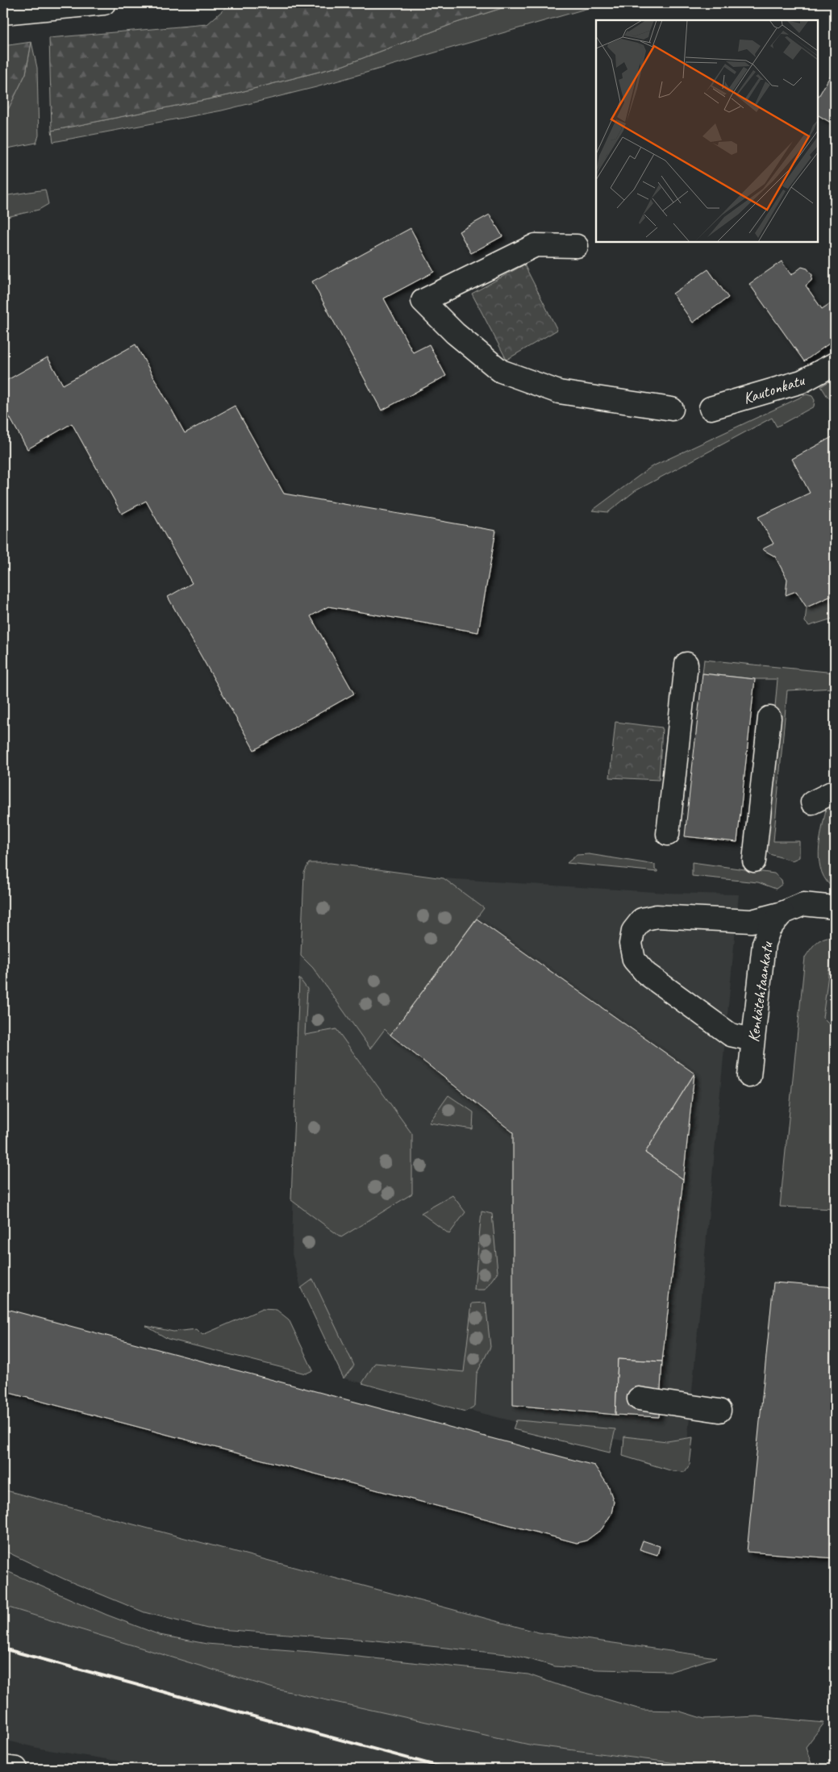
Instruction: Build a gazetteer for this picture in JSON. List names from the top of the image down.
{
  "streets": {
    "street": ["Kautonkatu", "Kenkätehtaankatu"]
  }
}
